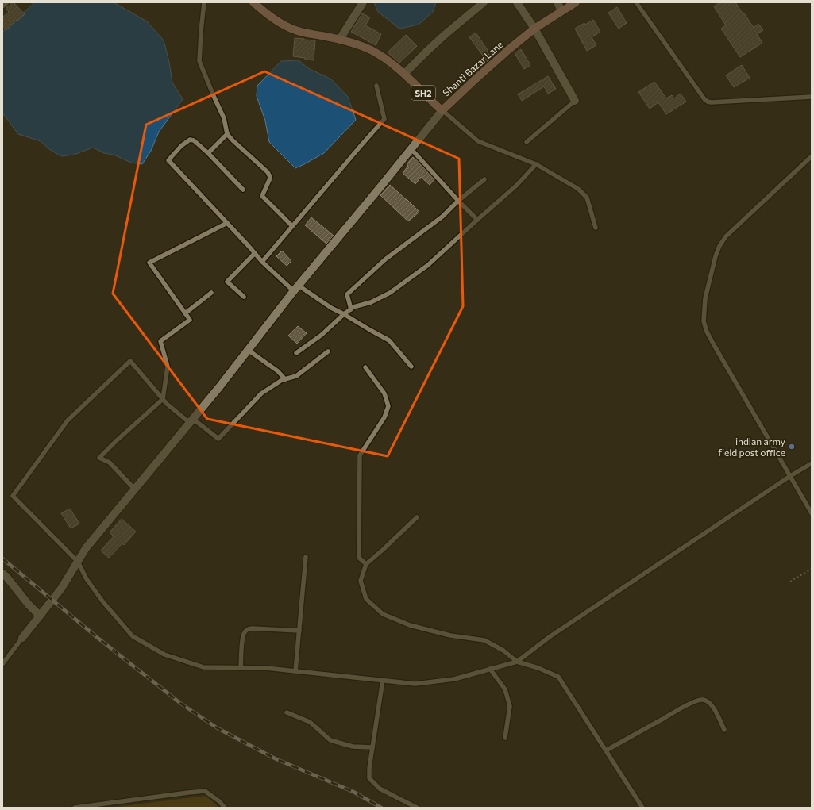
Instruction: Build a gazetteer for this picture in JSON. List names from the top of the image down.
{
  "streets": {
    "main road": ["Shanti Bazar Lane", "SH2"]
  },
  "places": ["indian army field post office"]
}
